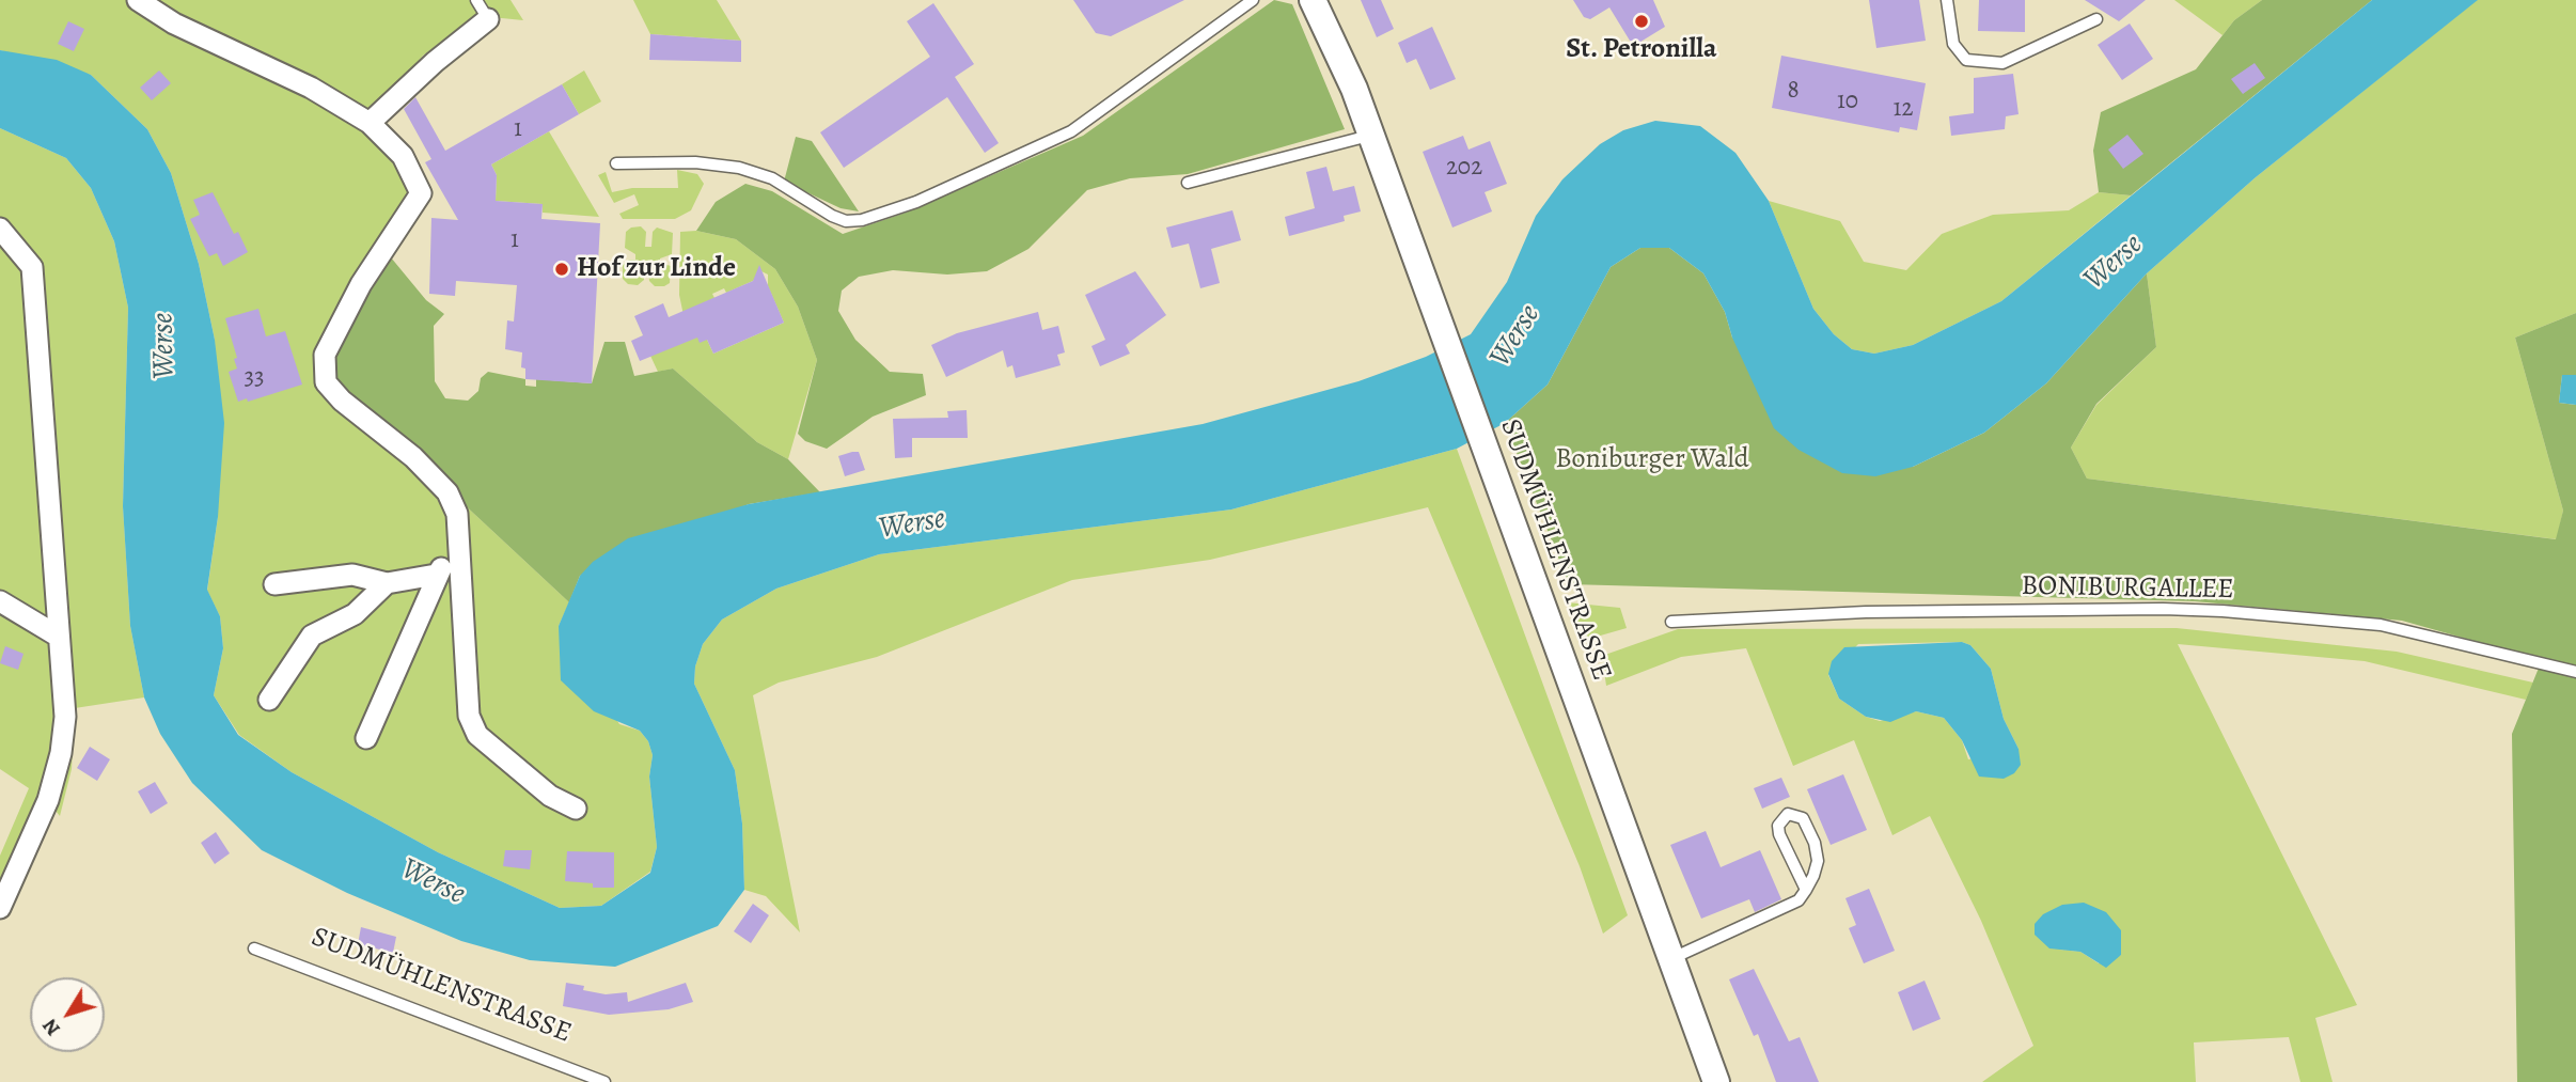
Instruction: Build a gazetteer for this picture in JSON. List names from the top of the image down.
{
  "streets": {
    "street": ["SUDMÜHLENSTRASSE"],
    "lane": ["BONIBURGALLEE"]
  },
  "water": ["Werse"],
  "parks": ["Boniburger Wald"],
  "places": ["St. Petronilla", "Hof zur Linde"],
  "house_numbers": [
    "8",
    "10",
    "12",
    "1",
    "202",
    "1",
    "33"
  ],
  "north": "bottom left"
}
